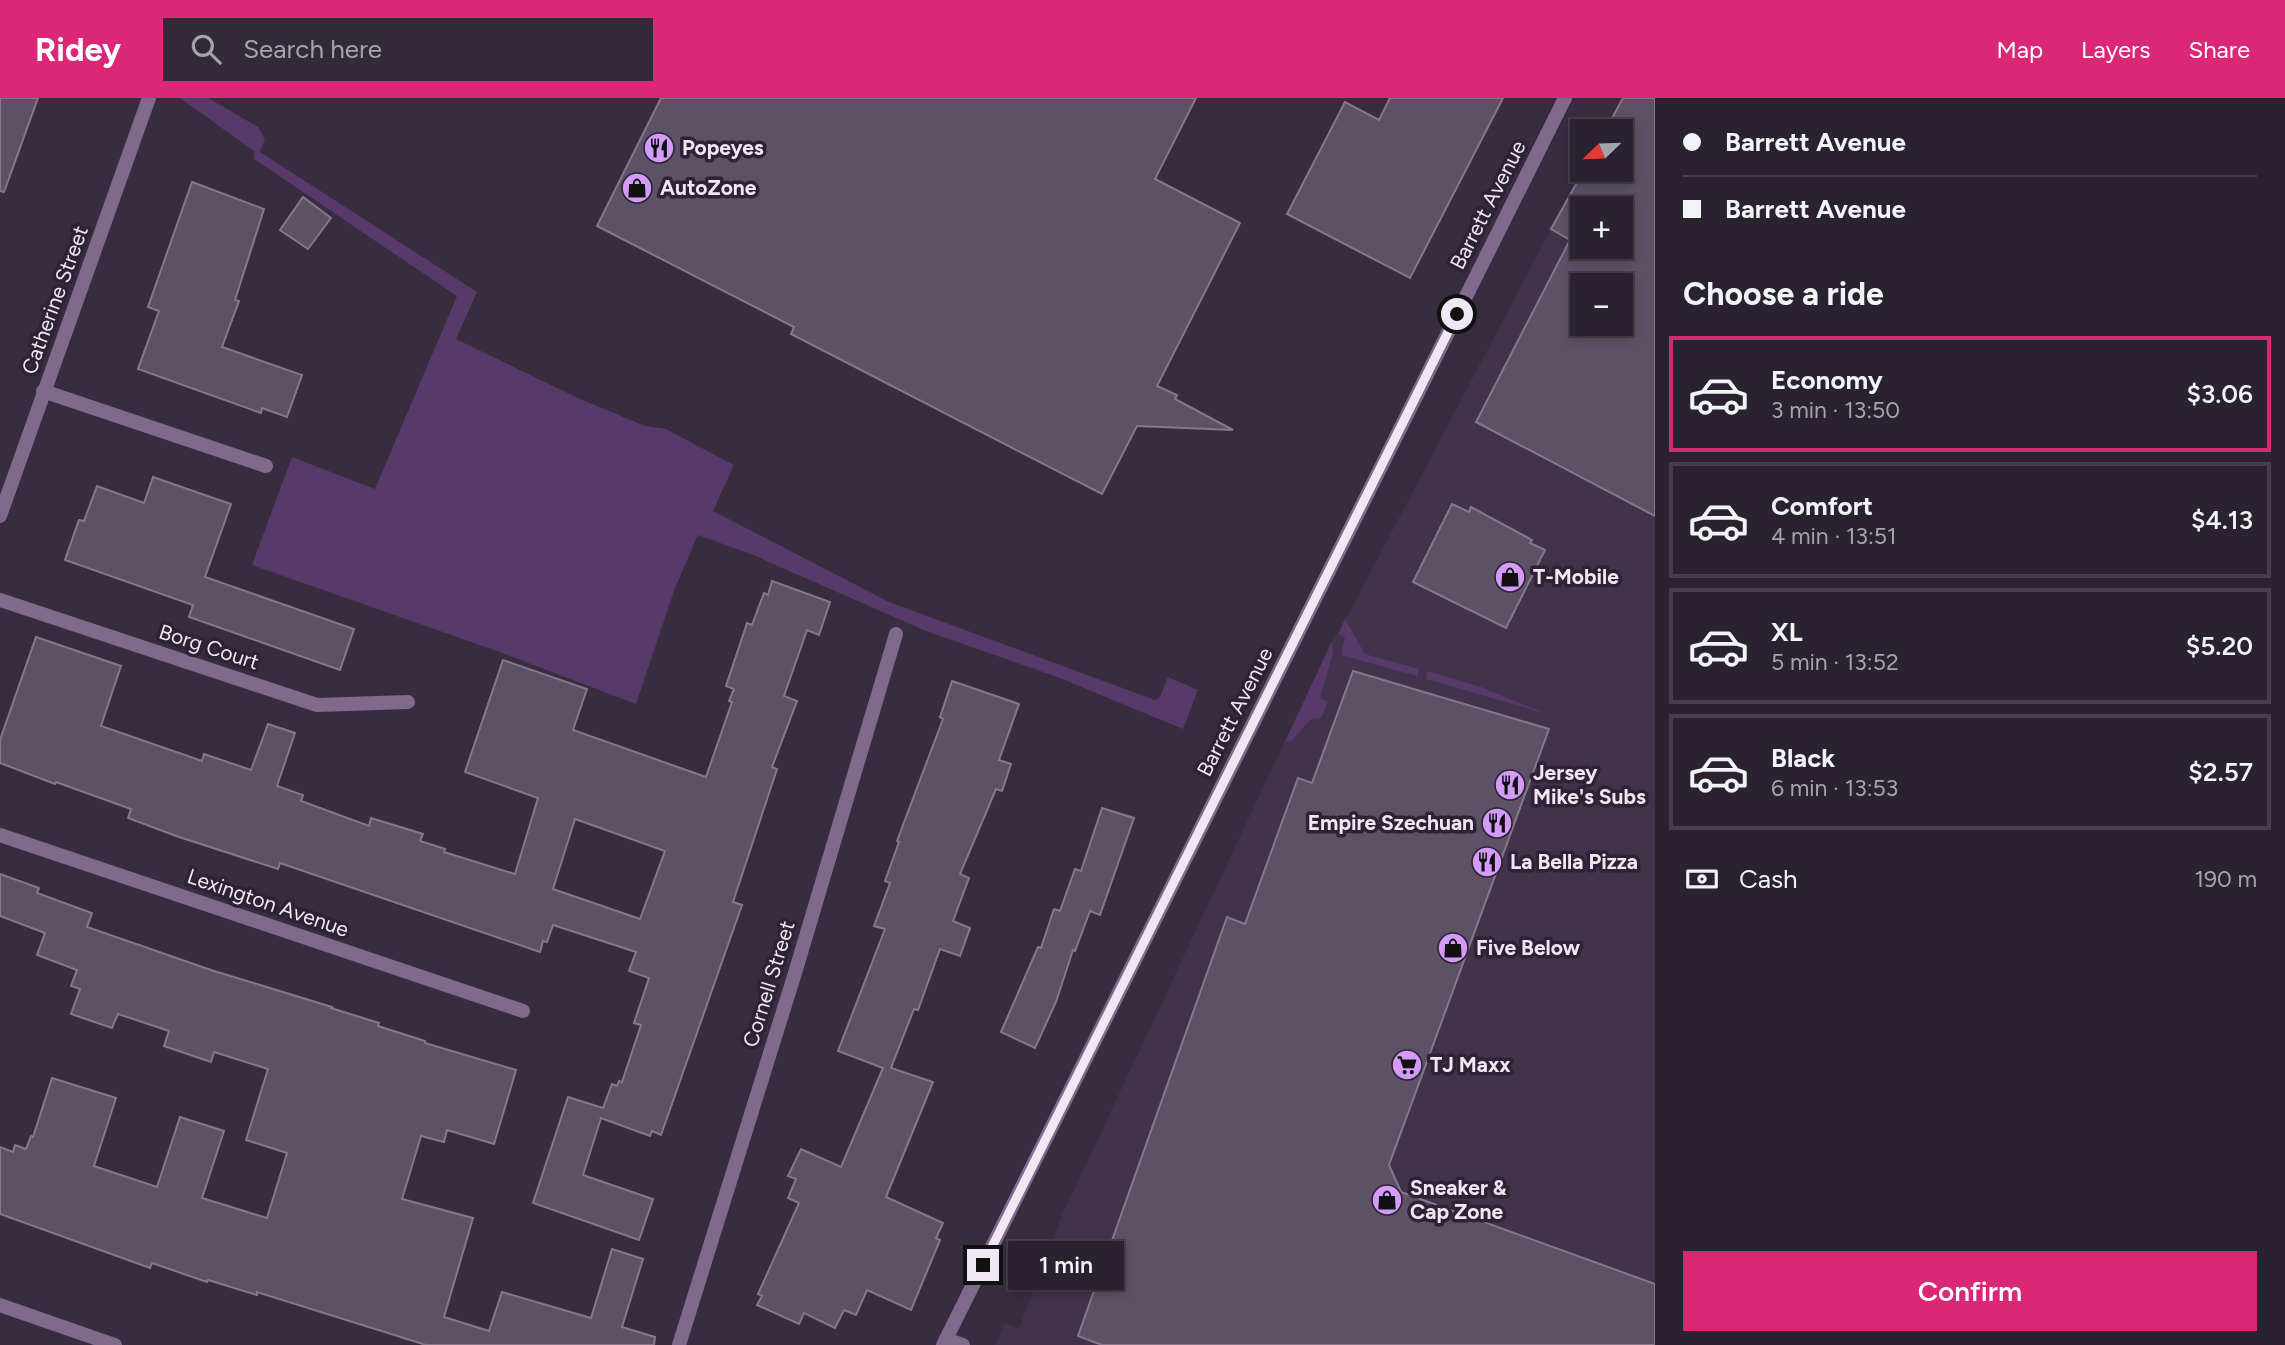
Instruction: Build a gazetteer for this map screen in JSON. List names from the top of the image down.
{
  "streets": {
    "street": [
      "Barrett Avenue",
      "Catherine Street",
      "Borg Court",
      "Lexington Avenue",
      "Cornell Street"
    ]
  },
  "places": {
    "restaurant": [
      "Popeyes",
      "Jersey Mike's Subs",
      "Empire Szechuan",
      "La Bella Pizza"
    ],
    "shop": [
      "AutoZone",
      "T-Mobile",
      "Five Below",
      "Sneaker & Cap Zone"
    ],
    "supermarket": ["TJ Maxx"]
  },
  "north": "bottom left",
  "page": {
    "header": "Ridey",
    "search": "Search here",
    "nav": ["Map", "Layers", "Share"],
    "banner": ["Barrett Avenue", "Barrett Avenue"],
    "map_buttons": ["+", "−"],
    "heading": "Choose a ride",
    "list": [
      {
        "name": "Economy",
        "note": "3 min · 13:50",
        "value": "$3.06"
      },
      {
        "name": "Comfort",
        "note": "4 min · 13:51",
        "value": "$4.13"
      },
      {
        "name": "XL",
        "note": "5 min · 13:52",
        "value": "$5.20"
      },
      {
        "name": "Black",
        "note": "6 min · 13:53",
        "value": "$2.57"
      }
    ],
    "pay": ["Cash", "190 m"],
    "buttons": "Confirm",
    "bubble": "1 min"
  }
}
